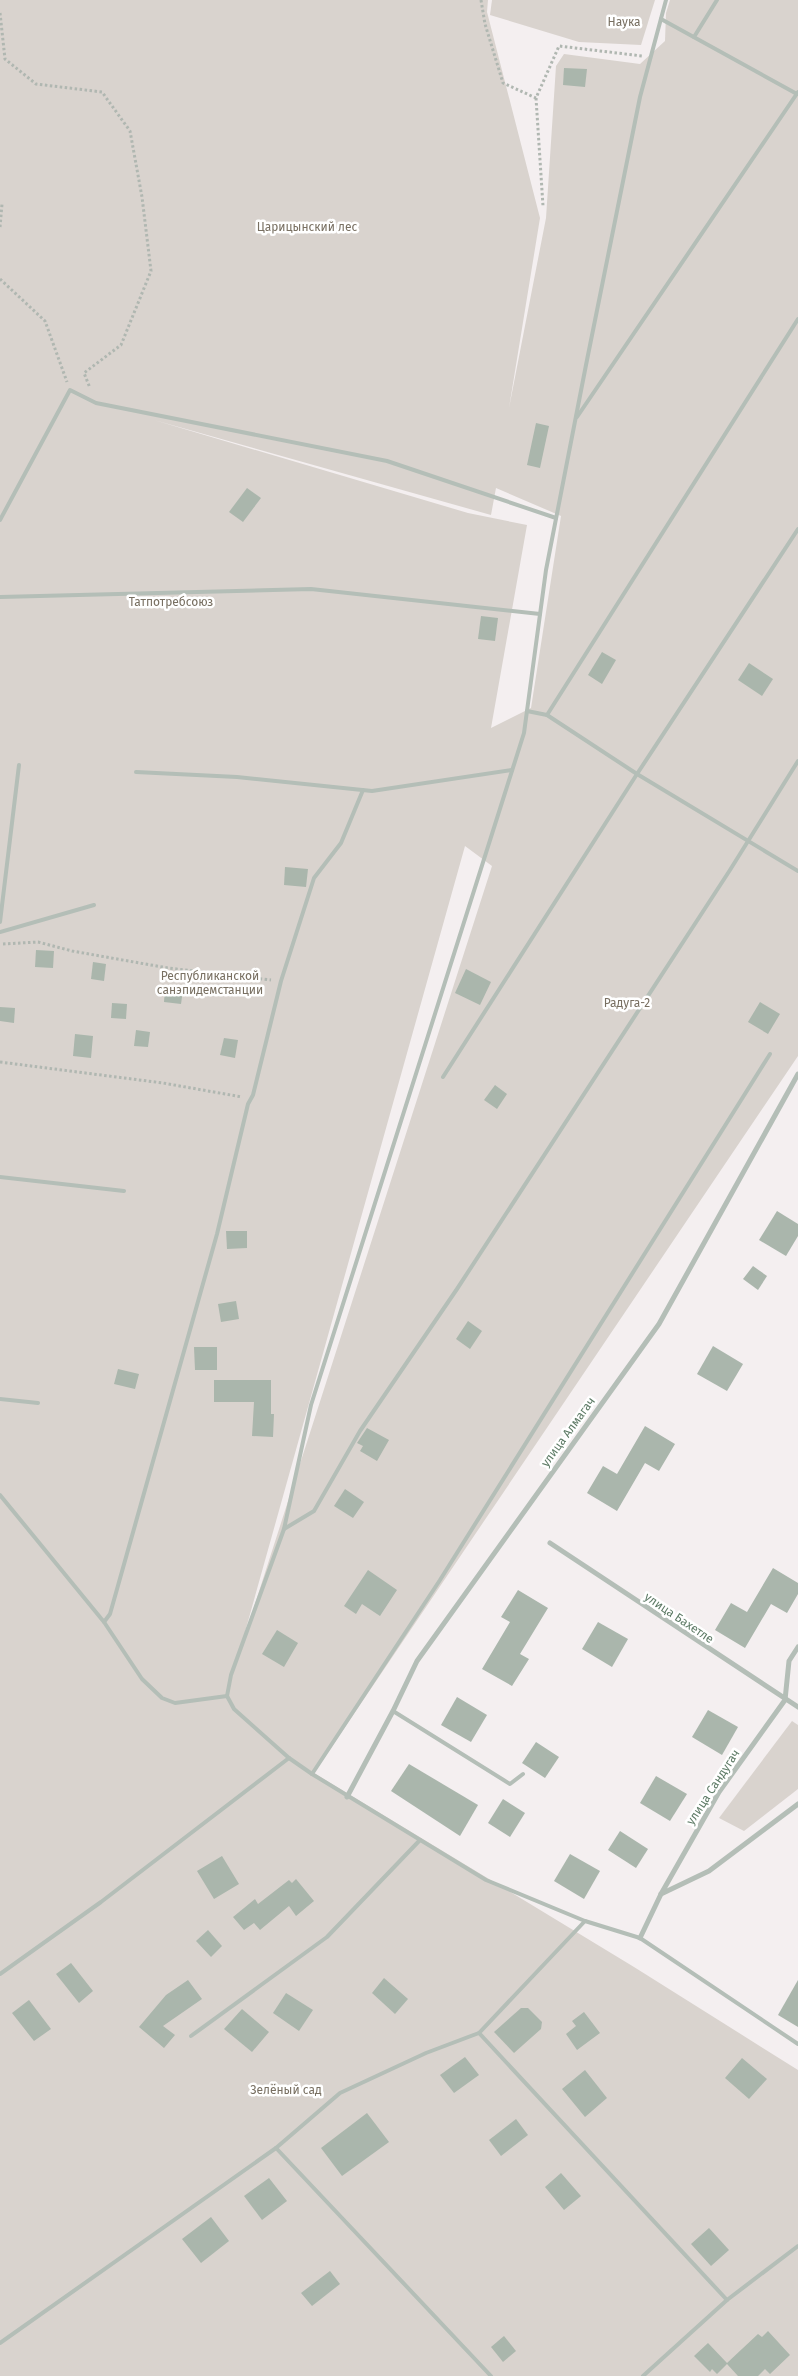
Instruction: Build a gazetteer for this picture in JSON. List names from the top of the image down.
{
  "streets": {
    "street": ["улица Алмагач", "улица Бахетле", "улица Сандугач"]
  },
  "crossings": [
    ["улица Бахетле", "улица Сандугач"]
  ],
  "parks": [
    "Наука",
    "Царицынский лес",
    "Татпотребсоюз",
    "Республиканской санэпидемстанции",
    "Радуга-2",
    "Зелёный сад"
  ]
}
